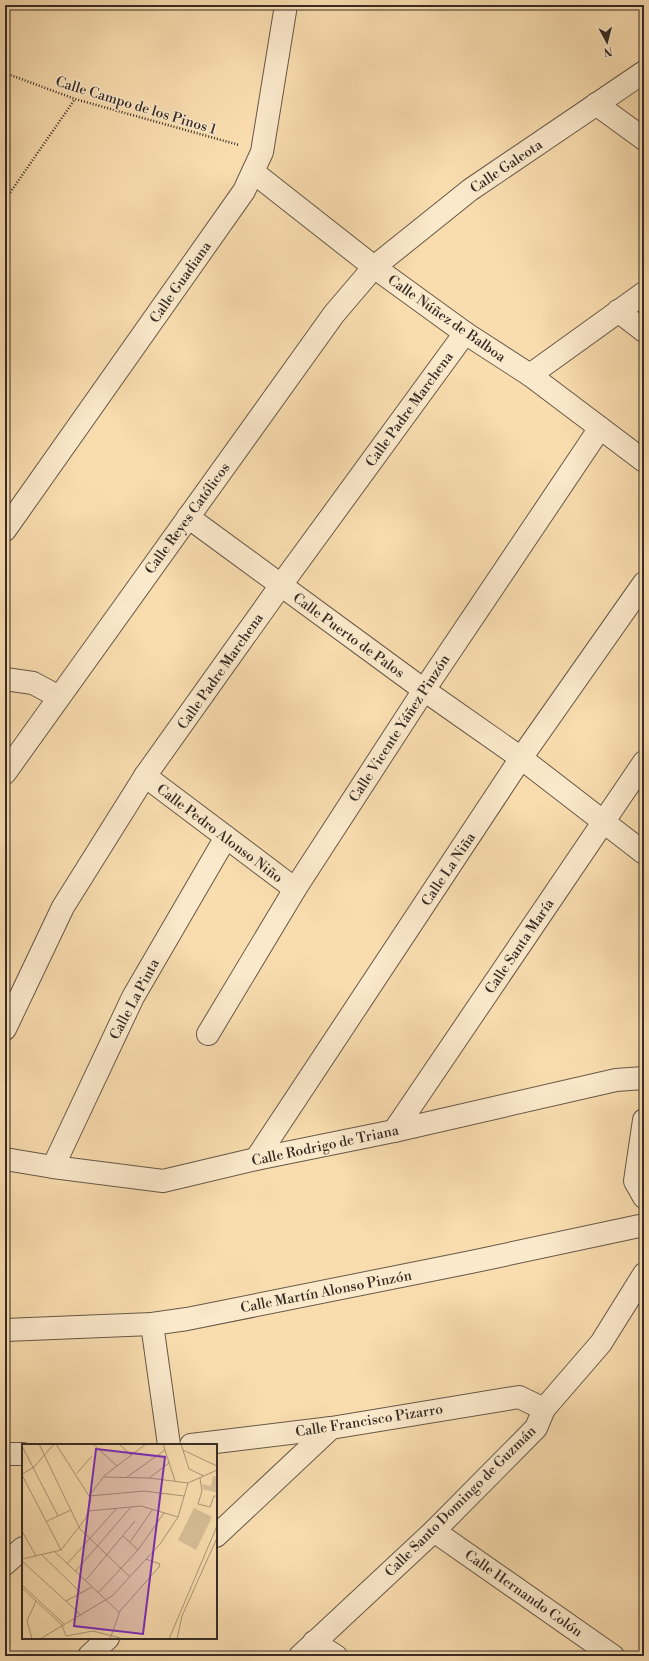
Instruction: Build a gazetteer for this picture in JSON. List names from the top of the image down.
{
  "streets": {
    "street": [
      "Calle Galeota",
      "Calle Guadiana",
      "Calle Núñez de Balboa",
      "Calle Padre Marchena",
      "Calle Reyes Católicos",
      "Calle Puerto de Palos",
      "Calle Vicente Yáñez Pinzón",
      "Calle Pedro Alonso Niño",
      "Calle La Niña",
      "Calle Santa María",
      "Calle La Pinta",
      "Calle Rodrigo de Triana",
      "Calle Martín Alonso Pinzón",
      "Calle Francisco Pizarro",
      "Calle Santo Domingo de Guzmán",
      "Calle Hernando Colón"
    ],
    "path": ["Calle Campo de los Pinos 1"]
  },
  "crossings": [
    ["Calle Campo de los Pinos 1", "Calle Guadiana"],
    ["Calle Galeota", "Calle Núñez de Balboa"],
    ["Calle Galeota", "Calle Reyes Católicos"],
    ["Calle Guadiana", "Calle Núñez de Balboa"],
    ["Calle Núñez de Balboa", "Calle Padre Marchena"],
    ["Calle Núñez de Balboa", "Calle Reyes Católicos"],
    ["Calle Núñez de Balboa", "Calle Vicente Yáñez Pinzón"],
    ["Calle Padre Marchena", "Calle Puerto de Palos"],
    ["Calle Padre Marchena", "Calle Pedro Alonso Niño"],
    ["Calle Reyes Católicos", "Calle Puerto de Palos"],
    ["Calle Puerto de Palos", "Calle Vicente Yáñez Pinzón"],
    ["Calle Puerto de Palos", "Calle La Niña"],
    ["Calle Puerto de Palos", "Calle Santa María"],
    ["Calle Vicente Yáñez Pinzón", "Calle Pedro Alonso Niño"],
    ["Calle Pedro Alonso Niño", "Calle La Pinta"],
    ["Calle La Niña", "Calle Rodrigo de Triana"],
    ["Calle Santa María", "Calle Rodrigo de Triana"],
    ["Calle La Pinta", "Calle Rodrigo de Triana"],
    ["Calle Francisco Pizarro", "Calle Santo Domingo de Guzmán"],
    ["Calle Santo Domingo de Guzmán", "Calle Hernando Colón"]
  ],
  "north": "bottom"
}
